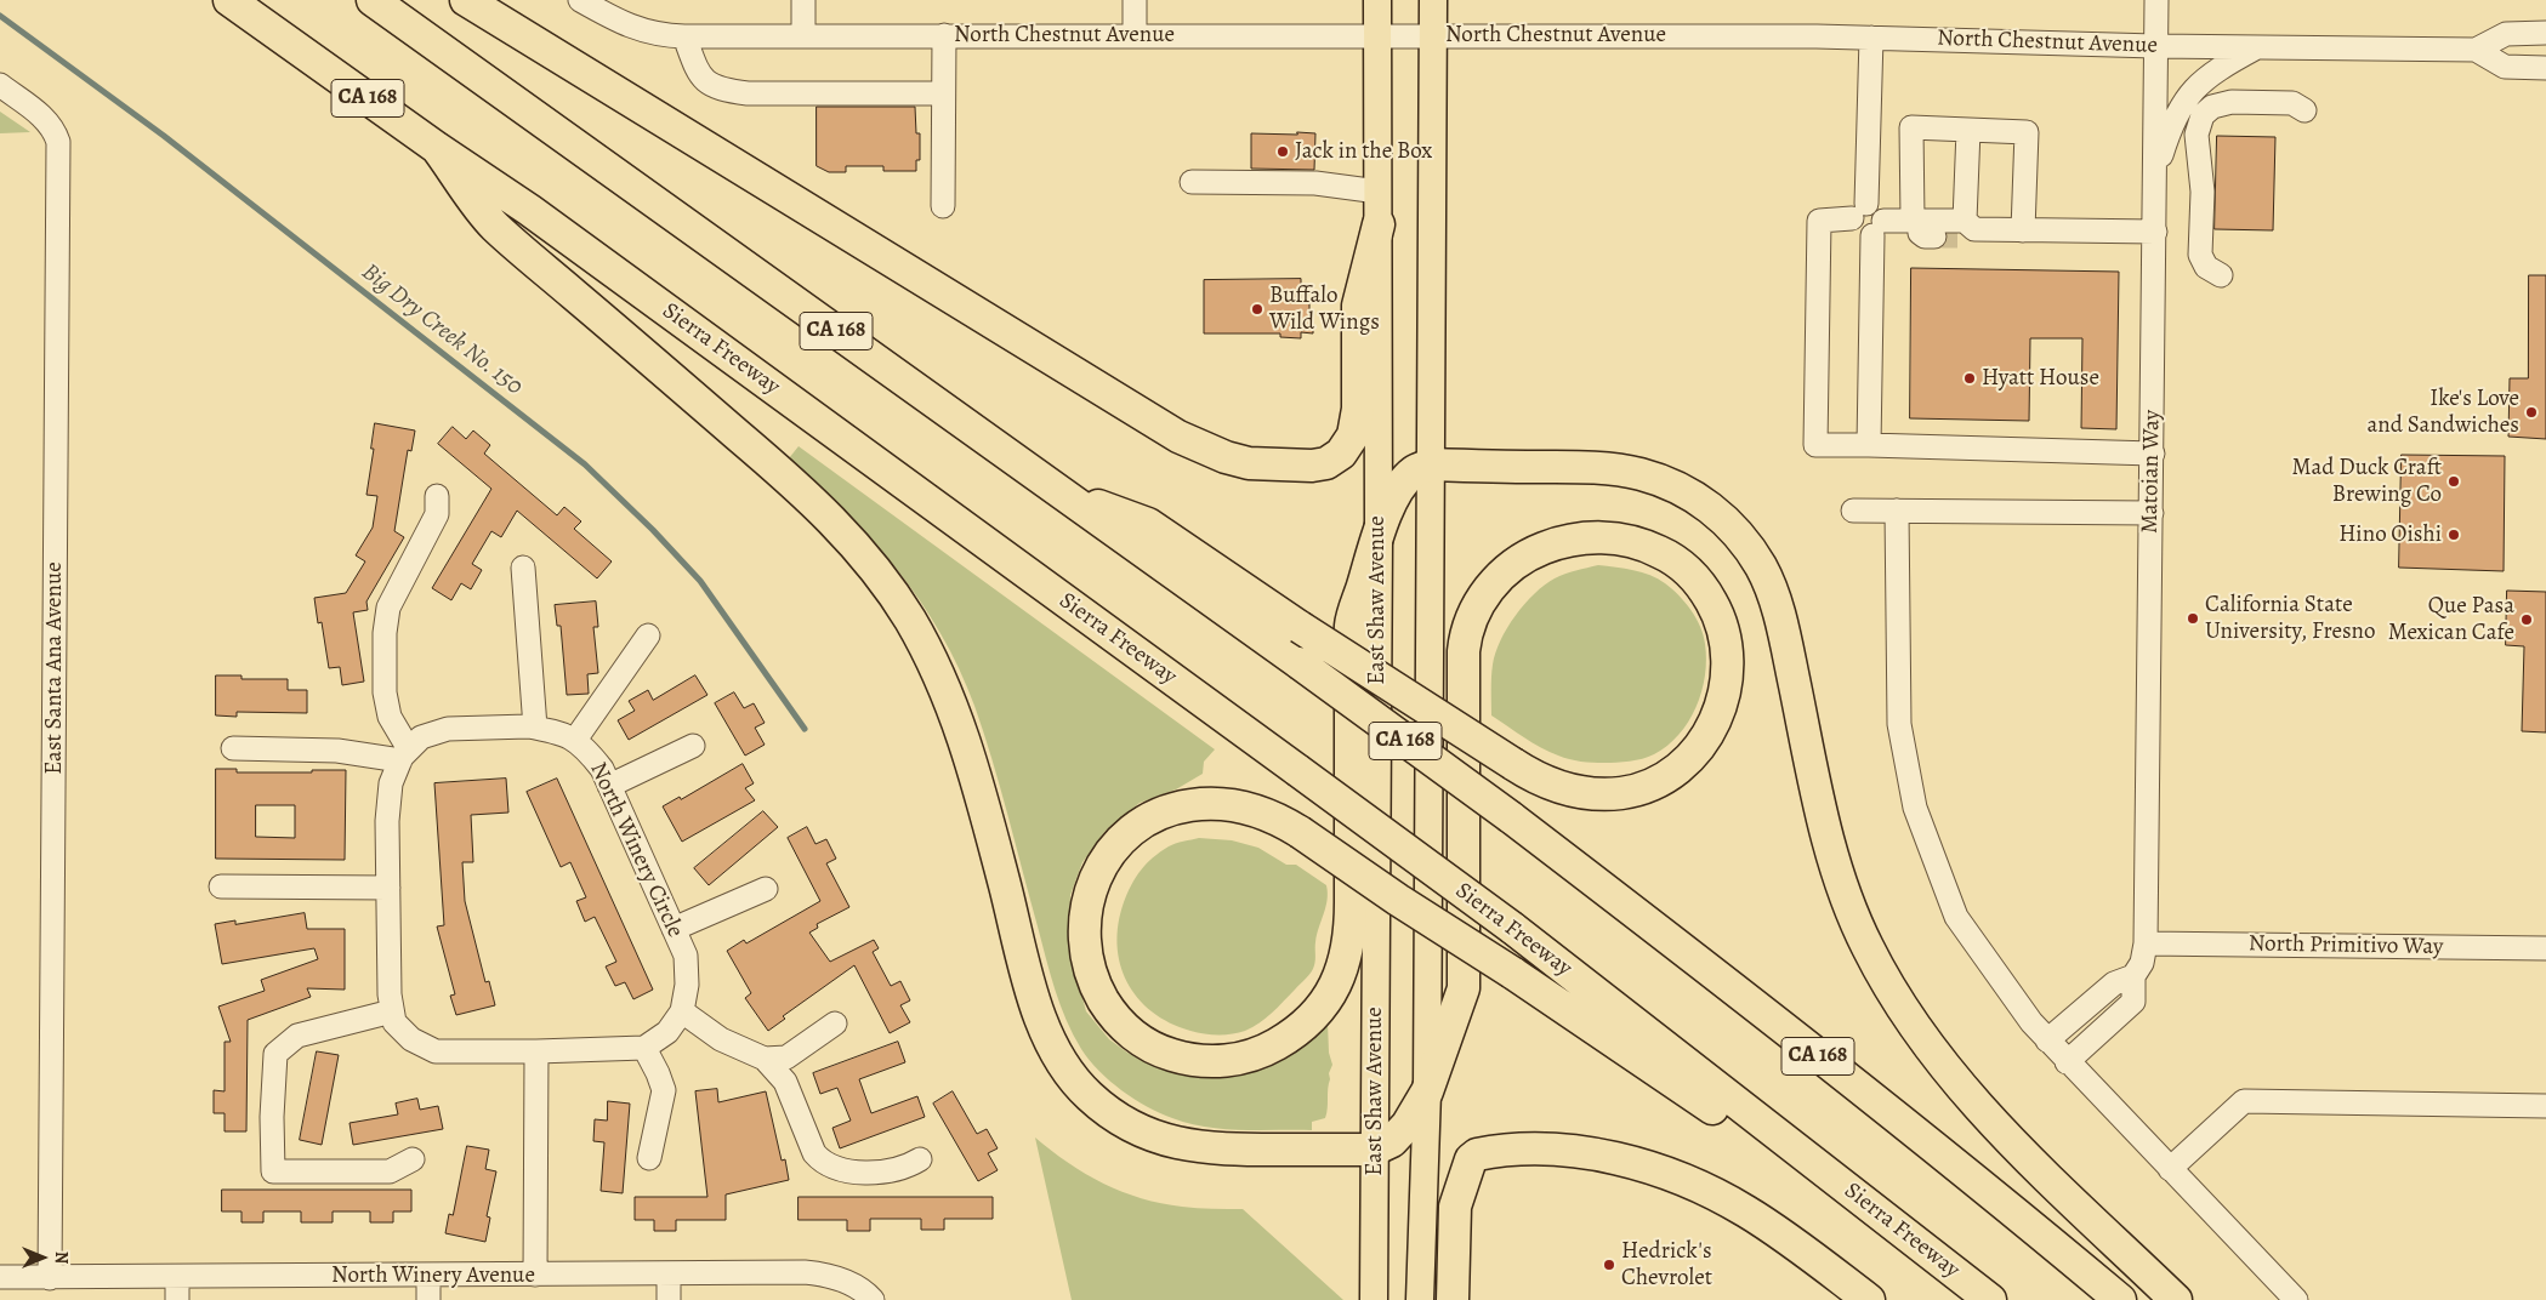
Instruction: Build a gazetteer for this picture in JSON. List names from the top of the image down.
{
  "streets": {
    "highway": ["CA 168", "Sierra Freeway"],
    "main road": ["East Shaw Avenue"],
    "street": [
      "North Chestnut Avenue",
      "Matoian Way",
      "East Santa Ana Avenue",
      "North Winery Circle",
      "North Primitivo Way",
      "North Winery Avenue"
    ]
  },
  "crossings": [
    ["North Chestnut Avenue", "Matoian Way"],
    ["North Chestnut Avenue", "East Shaw Avenue"],
    ["Matoian Way", "North Primitivo Way"],
    ["East Santa Ana Avenue", "North Winery Avenue"]
  ],
  "water": ["Big Dry Creek No. 150"],
  "places": [
    "Jack in the Box",
    "Buffalo Wild Wings",
    "Hyatt House",
    "Ike's Love and Sandwiches",
    "Mad Duck Craft Brewing Co",
    "Hino Oishi",
    "California State University, Fresno",
    "Que Pasa Mexican Cafe",
    "Hedrick's Chevrolet"
  ],
  "north": "right"
}
